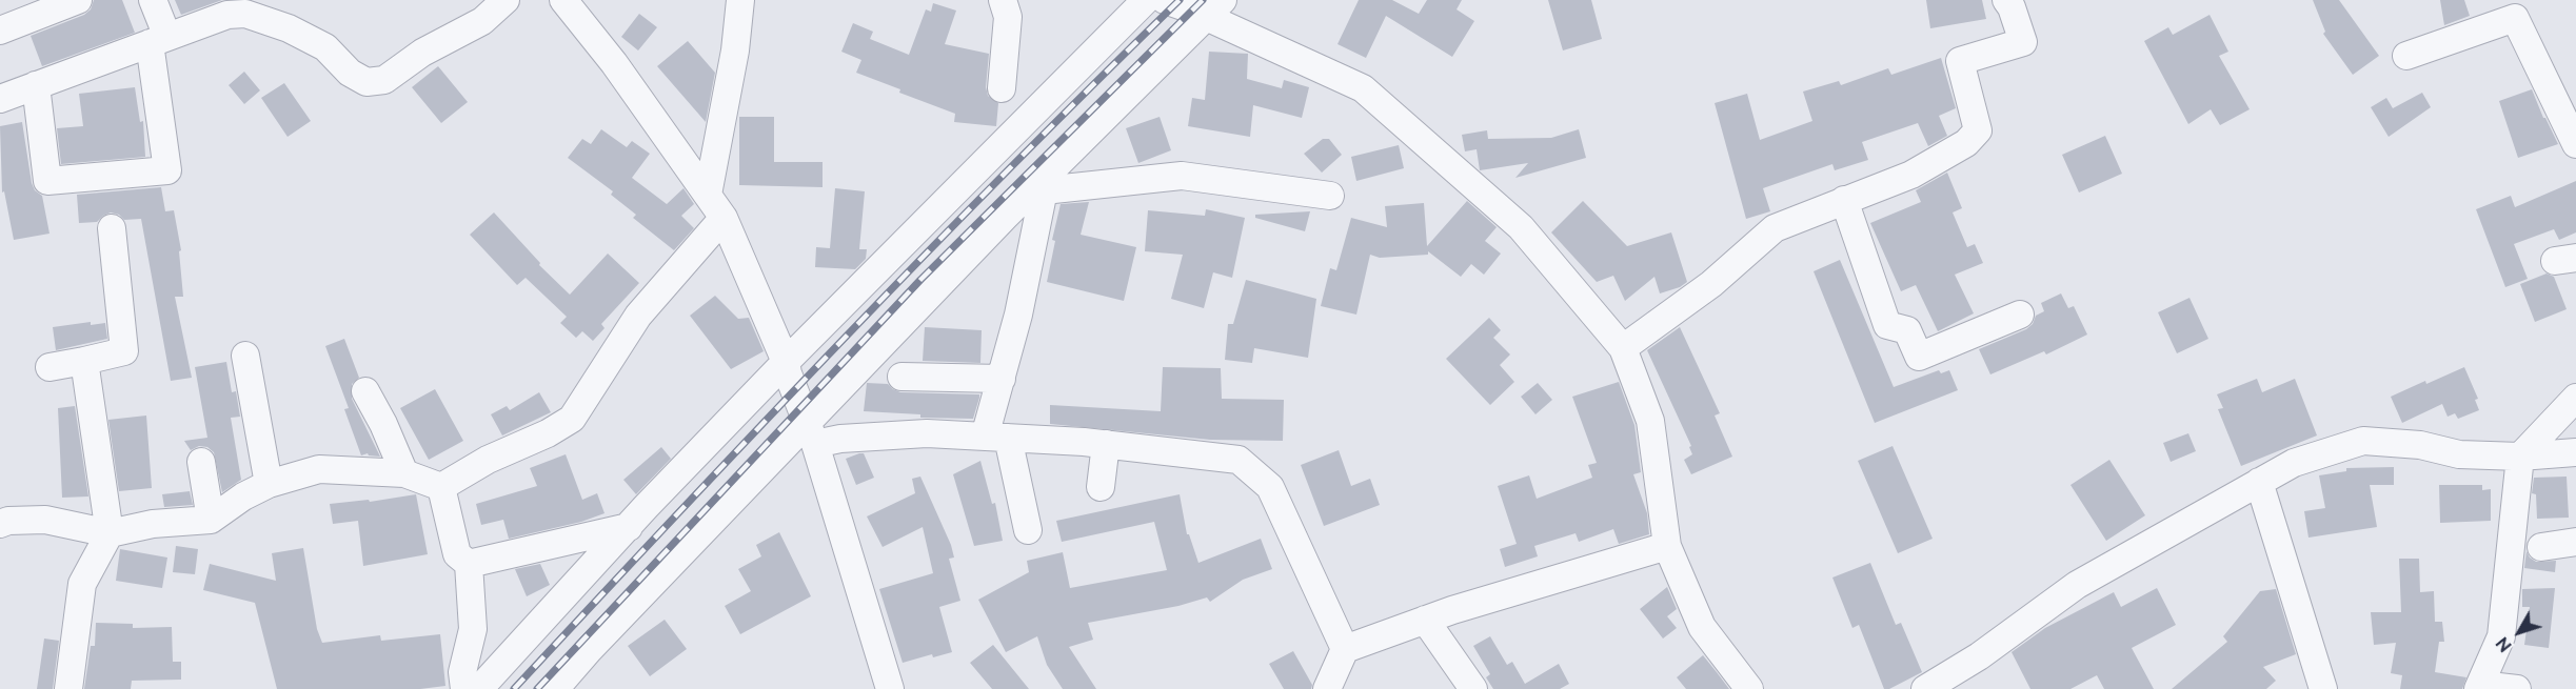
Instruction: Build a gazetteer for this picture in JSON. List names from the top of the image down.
{
  "north": "bottom left"
}
